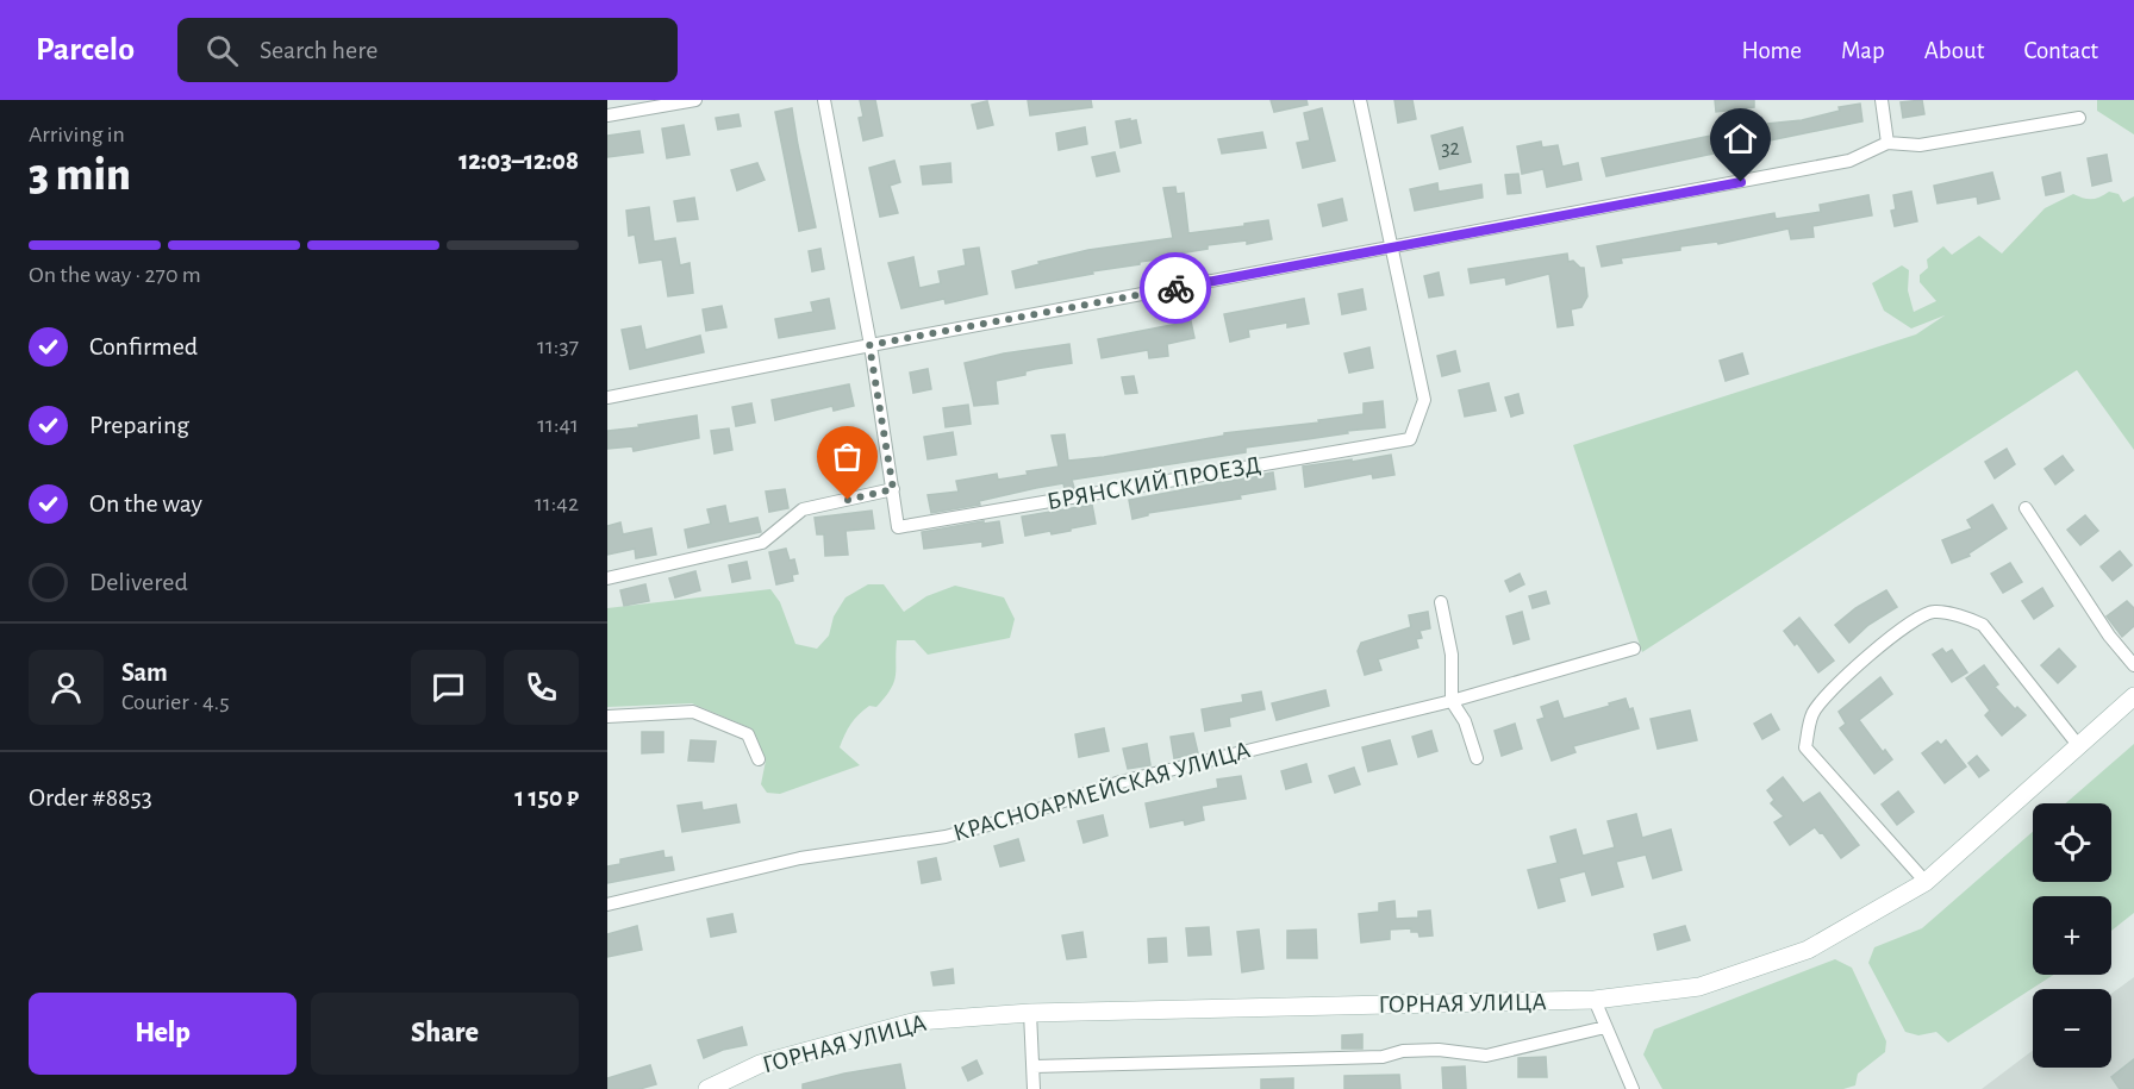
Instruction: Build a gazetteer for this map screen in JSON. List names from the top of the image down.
{
  "streets": {
    "street": ["БРЯНСКИЙ ПРОЕЗД", "КРАСНОАРМЕЙСКАЯ УЛИЦА", "ГОРНАЯ УЛИЦА"]
  },
  "house_numbers": ["32"],
  "page": {
    "header": "Parcelo",
    "search": "Search here",
    "nav": [
      "Home",
      "Map",
      "About",
      "Contact"
    ],
    "heading": ["3 min", "Arriving in", "12:03–12:08"],
    "panel": [
      "Sam",
      "Courier · 4.5",
      "Order #8853",
      "1 150 ₽"
    ],
    "bar": "On the way · 270 m",
    "list": [
      ["Confirmed", "11:37"],
      ["Preparing", "11:41"],
      ["On the way", "11:42"],
      "Delivered"
    ],
    "map_buttons": ["+", "−"],
    "buttons": ["Help", "Share"]
  }
}
